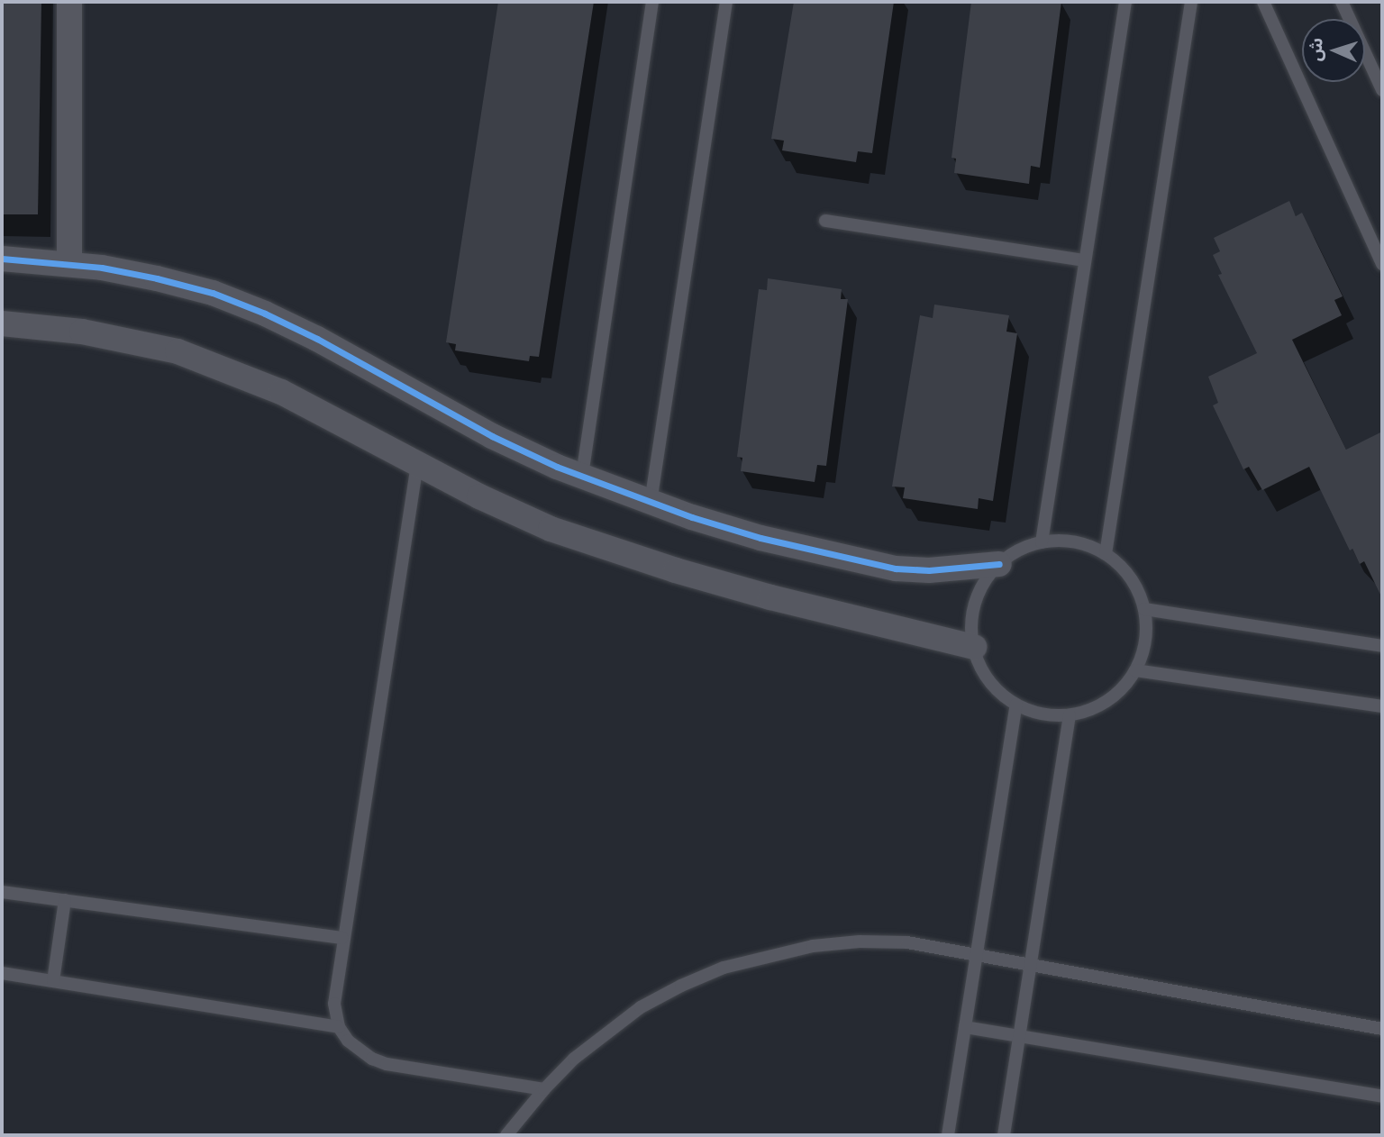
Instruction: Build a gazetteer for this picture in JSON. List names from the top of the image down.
{
  "north": "left"
}
